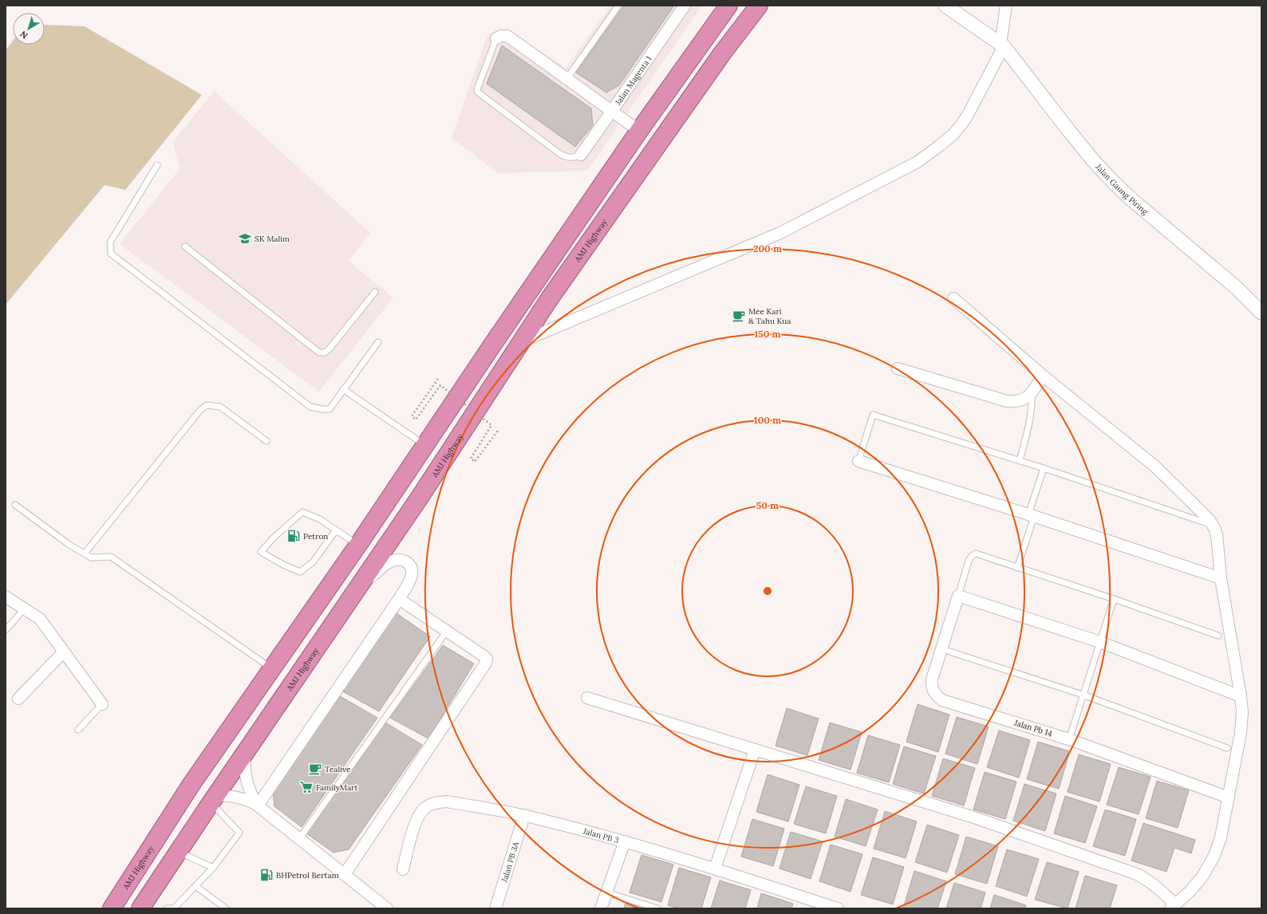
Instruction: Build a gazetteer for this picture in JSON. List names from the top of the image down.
{
  "streets": {
    "highway": ["AMJ Highway"],
    "street": [
      "Jalan Magenta 1",
      "Jalan Gaung Piring",
      "Jalan Pb 14",
      "Jalan PB 3",
      "Jalan PB 3A"
    ]
  },
  "crossings": [
    ["Jalan PB 3", "Jalan PB 3A"]
  ],
  "places": {
    "school or university": ["SK Malim"],
    "cafe": ["Mee Kari & Tahu Kua", "Tealive"],
    "fuel station": ["Petron", "BHPetrol Bertam"],
    "supermarket": ["FamilyMart"]
  },
  "north": "bottom left",
  "rings": [
    "200 m",
    "150 m",
    "100 m",
    "50 m"
  ]
}
